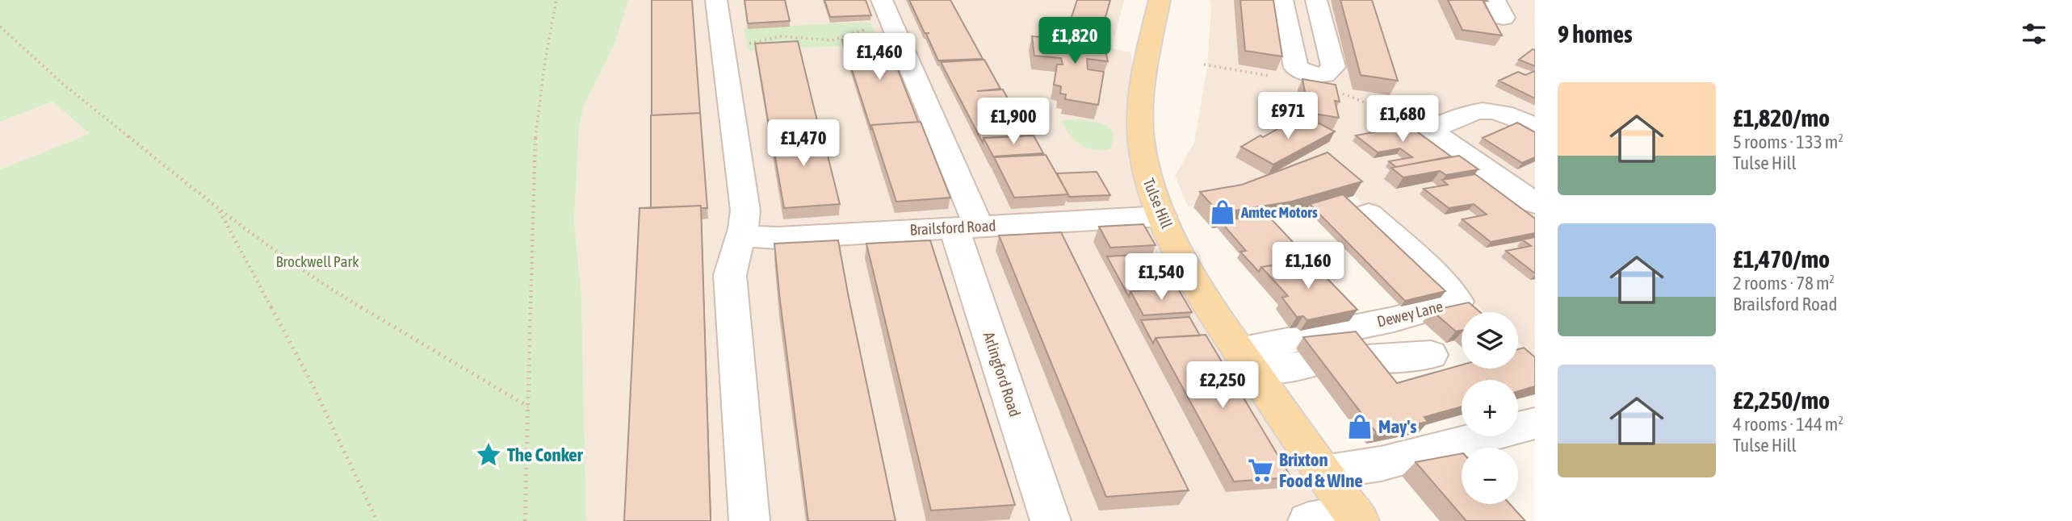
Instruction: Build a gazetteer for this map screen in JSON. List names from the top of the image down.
{
  "streets": {
    "main road": ["Tulse Hill"],
    "street": ["Brailsford Road", "Dewey Lane", "Arlingford Road"]
  },
  "crossings": [
    ["Tulse Hill", "Brailsford Road"],
    ["Tulse Hill", "Dewey Lane"],
    ["Brailsford Road", "Arlingford Road"]
  ],
  "parks": ["Brockwell Park"],
  "places": {
    "shop": ["Amtec Motors", "May's"],
    "place": ["The Conker"],
    "supermarket": ["Brixton Food & WIne"]
  },
  "page": {
    "heading": "9 homes",
    "price": [
      "£1,820",
      "£1,460",
      "£971",
      "£1,680",
      "£1,900",
      "£1,470",
      "£1,160",
      "£1,540",
      "£2,250"
    ],
    "list": [
      {
        "name": "£1,820/mo",
        "note": "5 rooms · 133 m² · Tulse Hill"
      },
      {
        "name": "£1,470/mo",
        "note": "2 rooms · 78 m² · Brailsford Road"
      },
      {
        "name": "£2,250/mo",
        "note": "4 rooms · 144 m² · Tulse Hill"
      }
    ],
    "map_buttons": ["+", "−"]
  }
}
